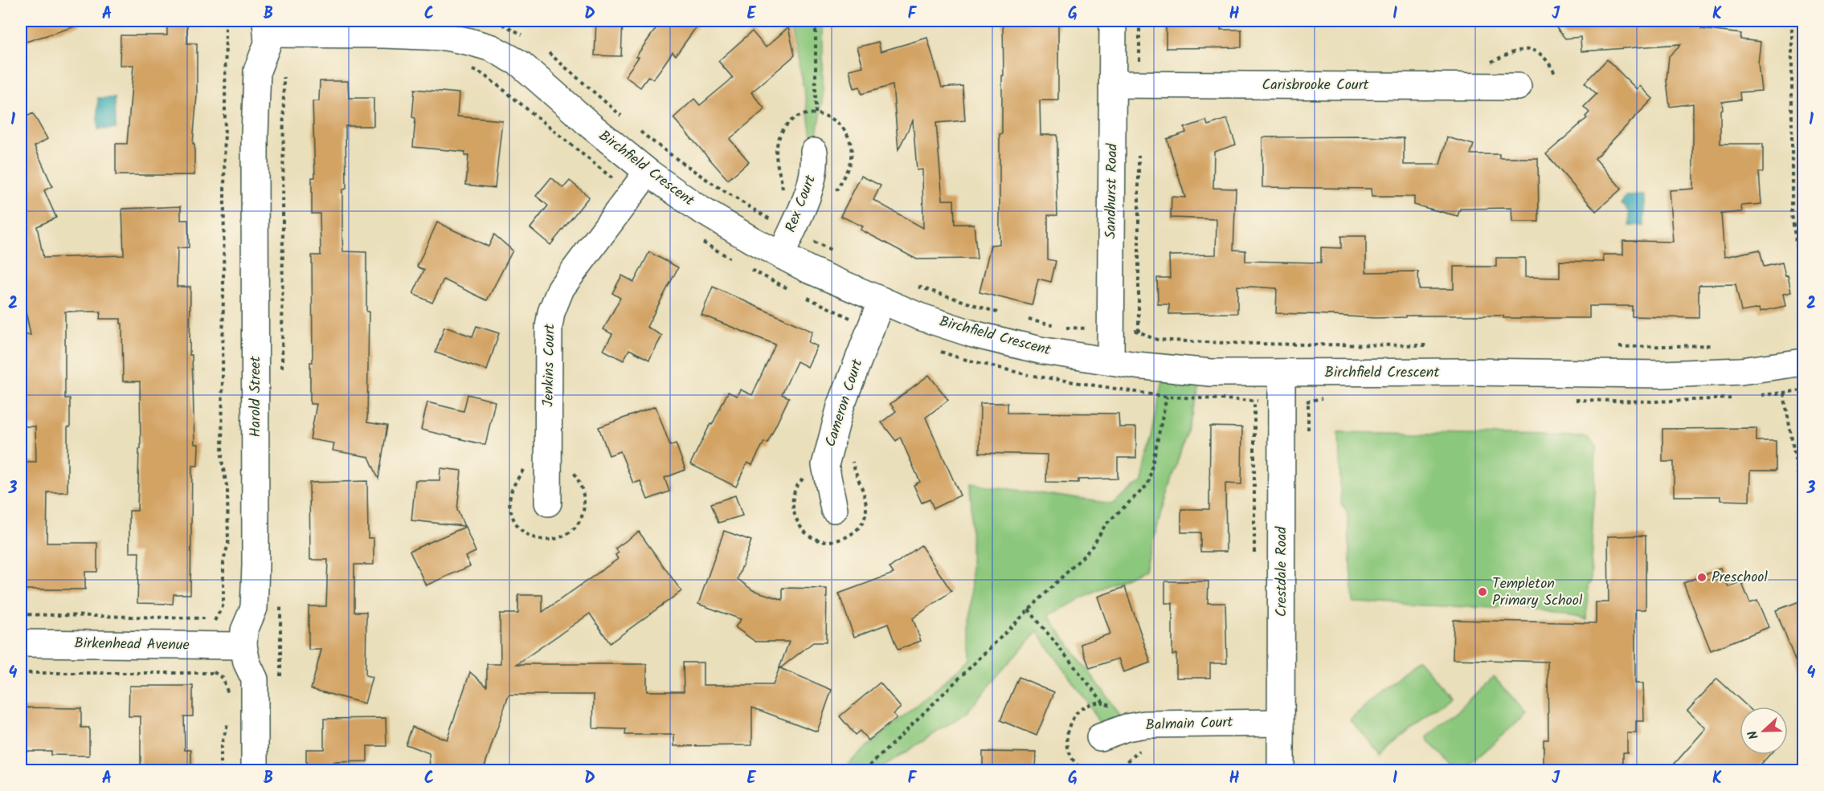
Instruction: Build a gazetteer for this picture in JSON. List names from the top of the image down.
{
  "streets": {
    "street": [
      "Carisbrooke Court",
      "Birchfield Crescent",
      "Sandhurst Road",
      "Rex Court",
      "Jenkins Court",
      "Harold Street",
      "Cameron Court",
      "Crestdale Road",
      "Birkenhead Avenue",
      "Balmain Court"
    ]
  },
  "crossings": [
    ["Carisbrooke Court", "Sandhurst Road"],
    ["Birchfield Crescent", "Sandhurst Road"],
    ["Birchfield Crescent", "Rex Court"],
    ["Birchfield Crescent", "Jenkins Court"],
    ["Birchfield Crescent", "Harold Street"],
    ["Birchfield Crescent", "Cameron Court"],
    ["Birchfield Crescent", "Crestdale Road"],
    ["Harold Street", "Birkenhead Avenue"],
    ["Crestdale Road", "Balmain Court"]
  ],
  "places": ["Preschool", "Templeton Primary School"],
  "north": "left",
  "grid": {
    "columns": [
      "A",
      "B",
      "C",
      "D",
      "E",
      "F",
      "G",
      "H",
      "I",
      "J",
      "K"
    ],
    "rows": [
      "1",
      "2",
      "3",
      "4"
    ]
  }
}
